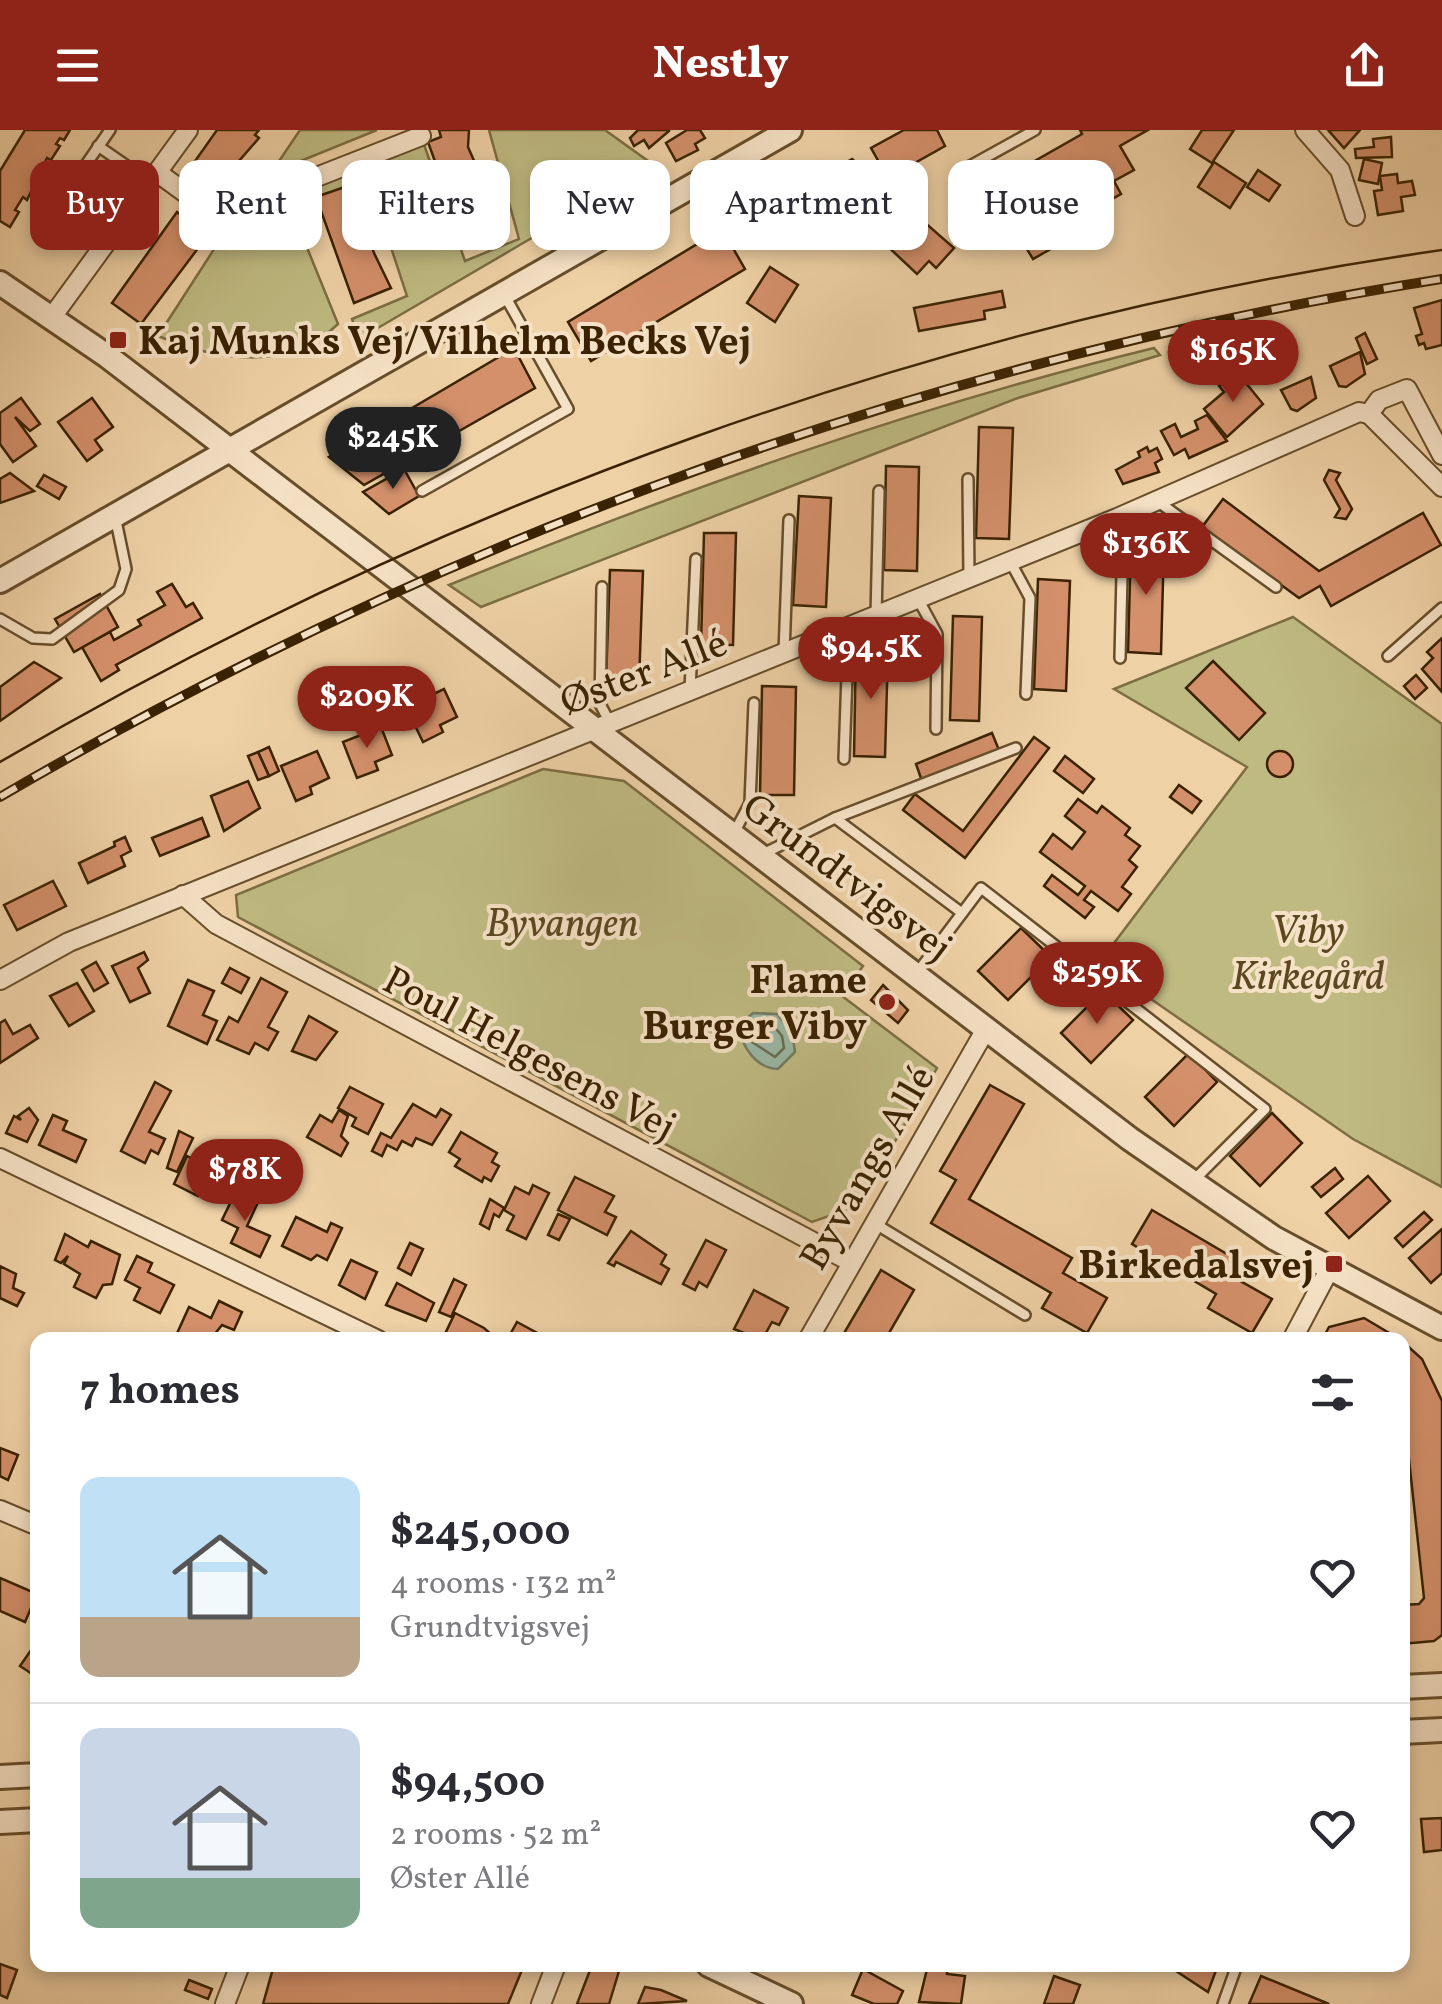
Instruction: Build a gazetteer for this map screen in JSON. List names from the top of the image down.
{
  "streets": {
    "street": [
      "Øster Allé",
      "Grundtvigsvej",
      "Poul Helgesens Vej",
      "Byvangs Allé"
    ]
  },
  "crossings": [
    ["Øster Allé", "Grundtvigsvej"],
    ["Øster Allé", "Poul Helgesens Vej"],
    ["Grundtvigsvej", "Byvangs Allé"],
    ["Poul Helgesens Vej", "Byvangs Allé"]
  ],
  "parks": ["Byvangen", "Viby Kirkegård"],
  "places": {
    "transit": ["Kaj Munks Vej/Vilhelm Becks Vej", "Birkedalsvej"],
    "other": ["Flame Burger Viby"]
  },
  "page": {
    "header": "Nestly",
    "chip": [
      "Buy",
      "Rent",
      "Filters",
      "New",
      "Apartment",
      "House"
    ],
    "price": [
      "$165K",
      "$245K",
      "$136K",
      "$94.5K",
      "$209K",
      "$259K",
      "$78K"
    ],
    "heading": "7 homes",
    "list": [
      {
        "name": "$245,000",
        "note": "4 rooms · 132 m² · Grundtvigsvej"
      },
      {
        "name": "$94,500",
        "note": "2 rooms · 52 m² · Øster Allé"
      }
    ]
  }
}
